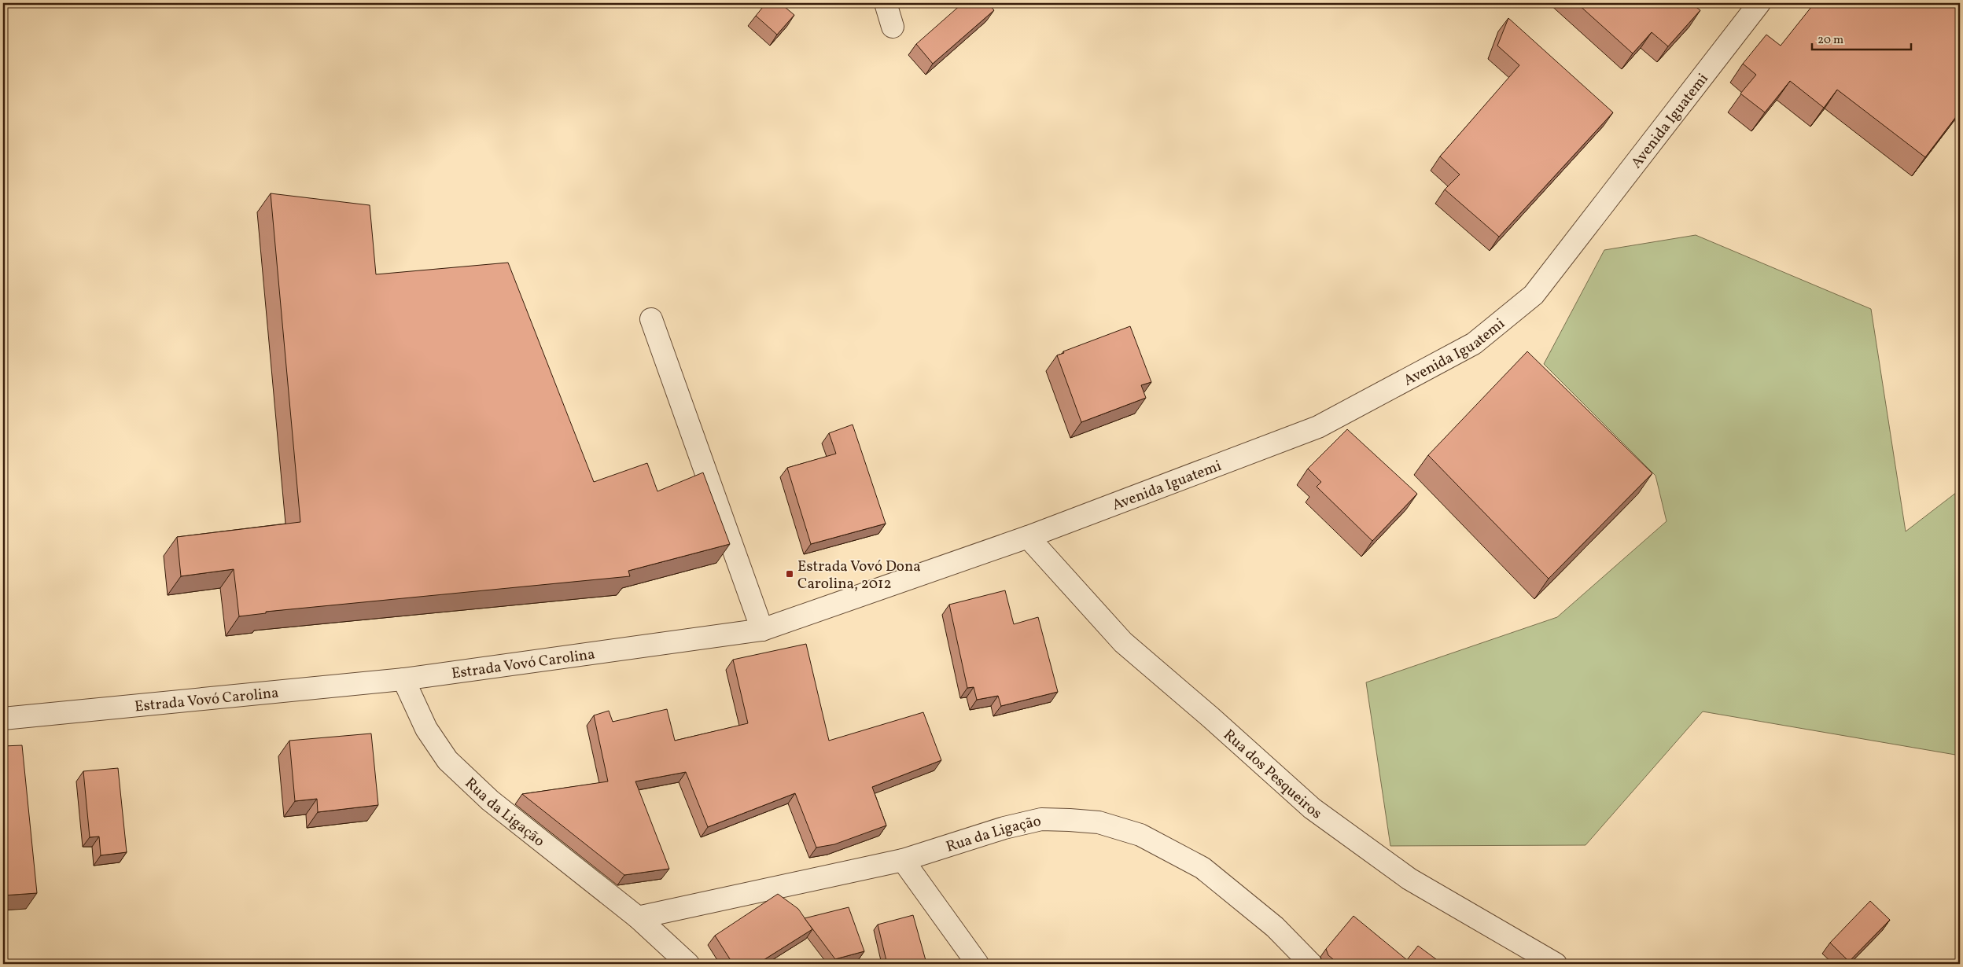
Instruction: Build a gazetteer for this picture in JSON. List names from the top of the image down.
{
  "streets": {
    "street": [
      "Avenida Iguatemi",
      "Estrada Vovó Carolina",
      "Rua dos Pesqueiros",
      "Rua da Ligação"
    ]
  },
  "crossings": [
    ["Avenida Iguatemi", "Estrada Vovó Carolina"],
    ["Avenida Iguatemi", "Rua dos Pesqueiros"],
    ["Estrada Vovó Carolina", "Rua dos Pesqueiros"],
    ["Estrada Vovó Carolina", "Rua da Ligação"]
  ],
  "places": {
    "transit": ["Estrada Vovó Dona Carolina, 2012"]
  },
  "scale_bar": "20 m"
}
